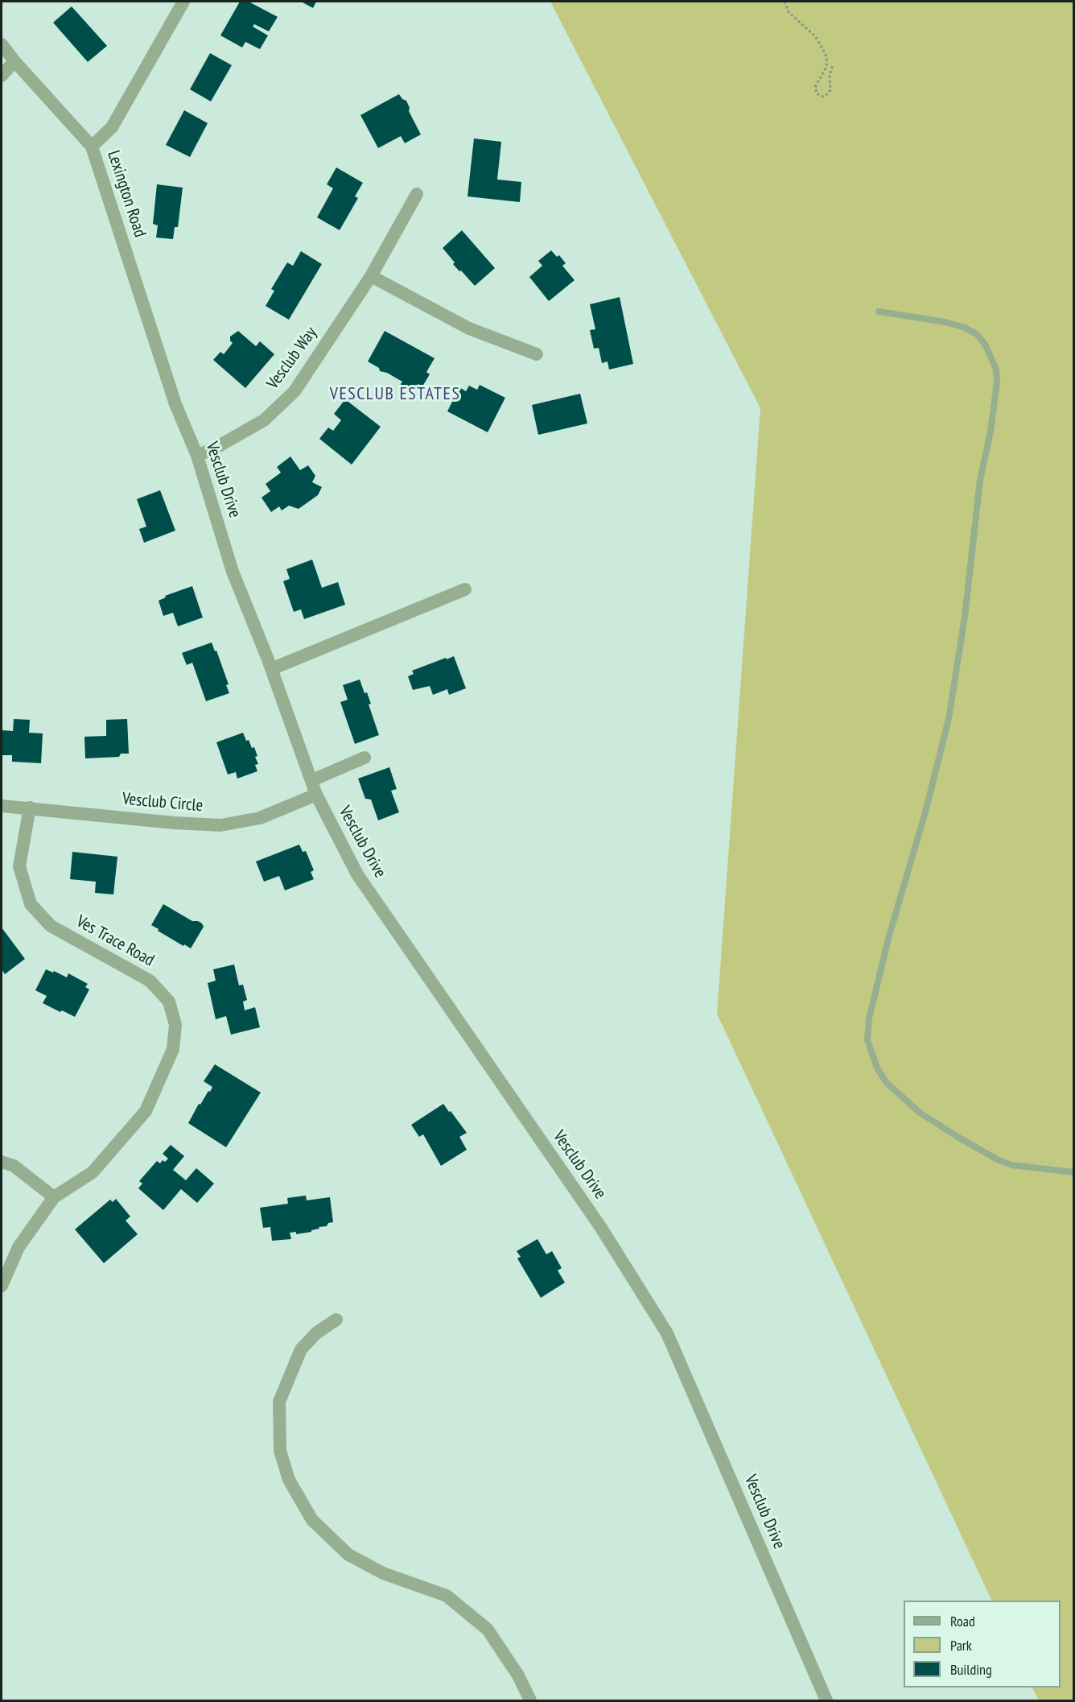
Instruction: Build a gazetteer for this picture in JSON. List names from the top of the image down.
{
  "streets": {
    "street": [
      "Lexington Road",
      "Vesclub Way",
      "Vesclub Drive",
      "Vesclub Circle",
      "Ves Trace Road"
    ]
  },
  "crossings": [
    ["Lexington Road", "Vesclub Drive"],
    ["Vesclub Way", "Vesclub Drive"],
    ["Vesclub Drive", "Vesclub Circle"],
    ["Vesclub Circle", "Ves Trace Road"]
  ],
  "districts": ["VESCLUB ESTATES"],
  "legend": ["Road", "Park", "Building"]
}
